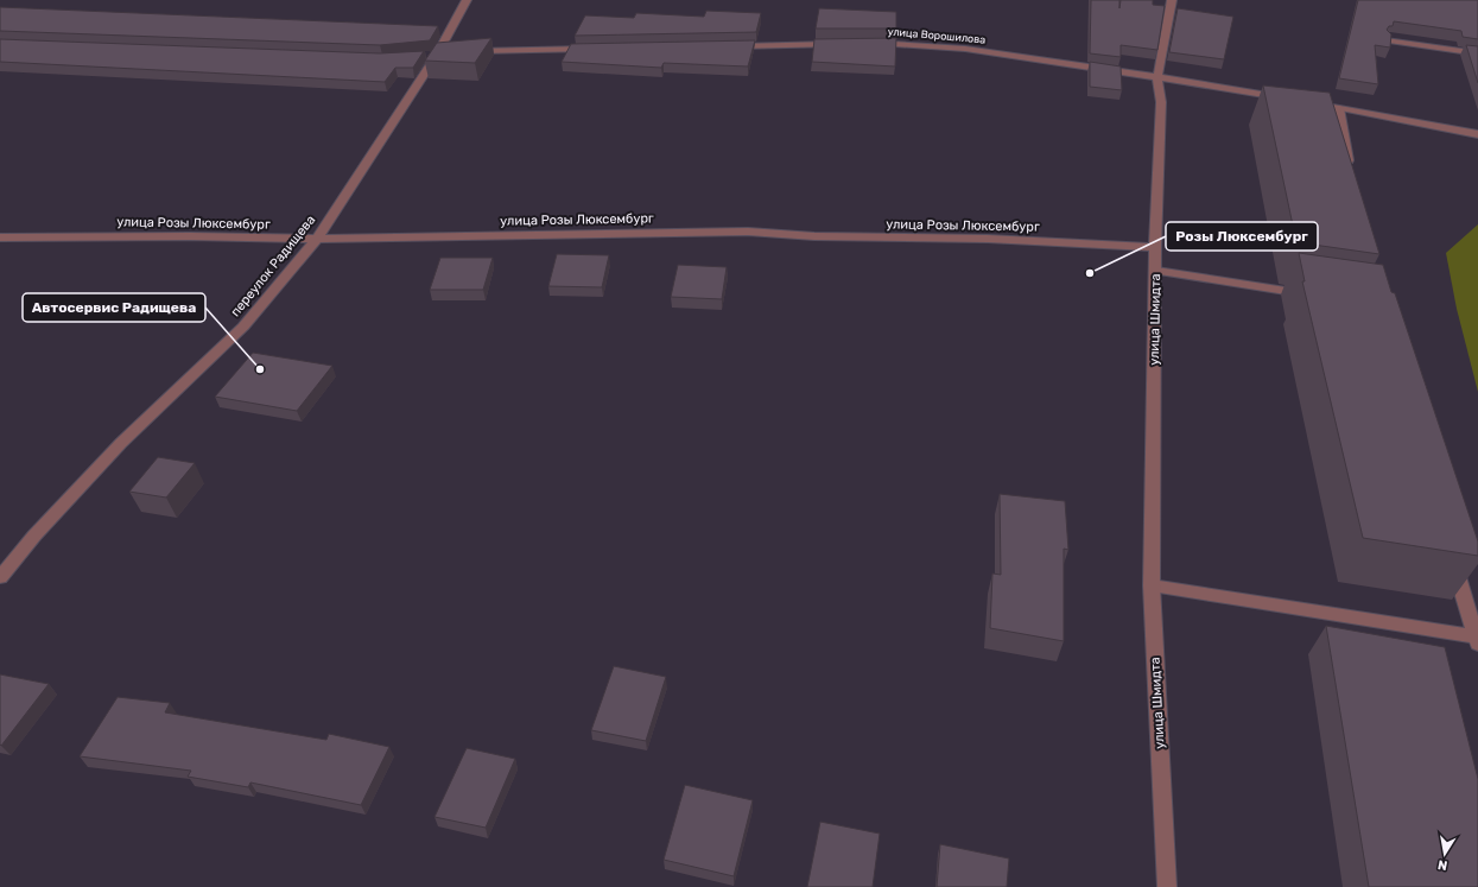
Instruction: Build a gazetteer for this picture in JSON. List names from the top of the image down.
{
  "streets": {
    "street": [
      "улица Ворошилова",
      "улица Розы Люксембург",
      "переулок Радищева",
      "улица Шмидта"
    ]
  },
  "crossings": [
    ["улица Ворошилова", "улица Шмидта"],
    ["улица Розы Люксембург", "переулок Радищева"],
    ["улица Розы Люксембург", "улица Шмидта"]
  ],
  "places": ["Розы Люксембург", "Автосервис Радищева"],
  "north": "bottom"
}
